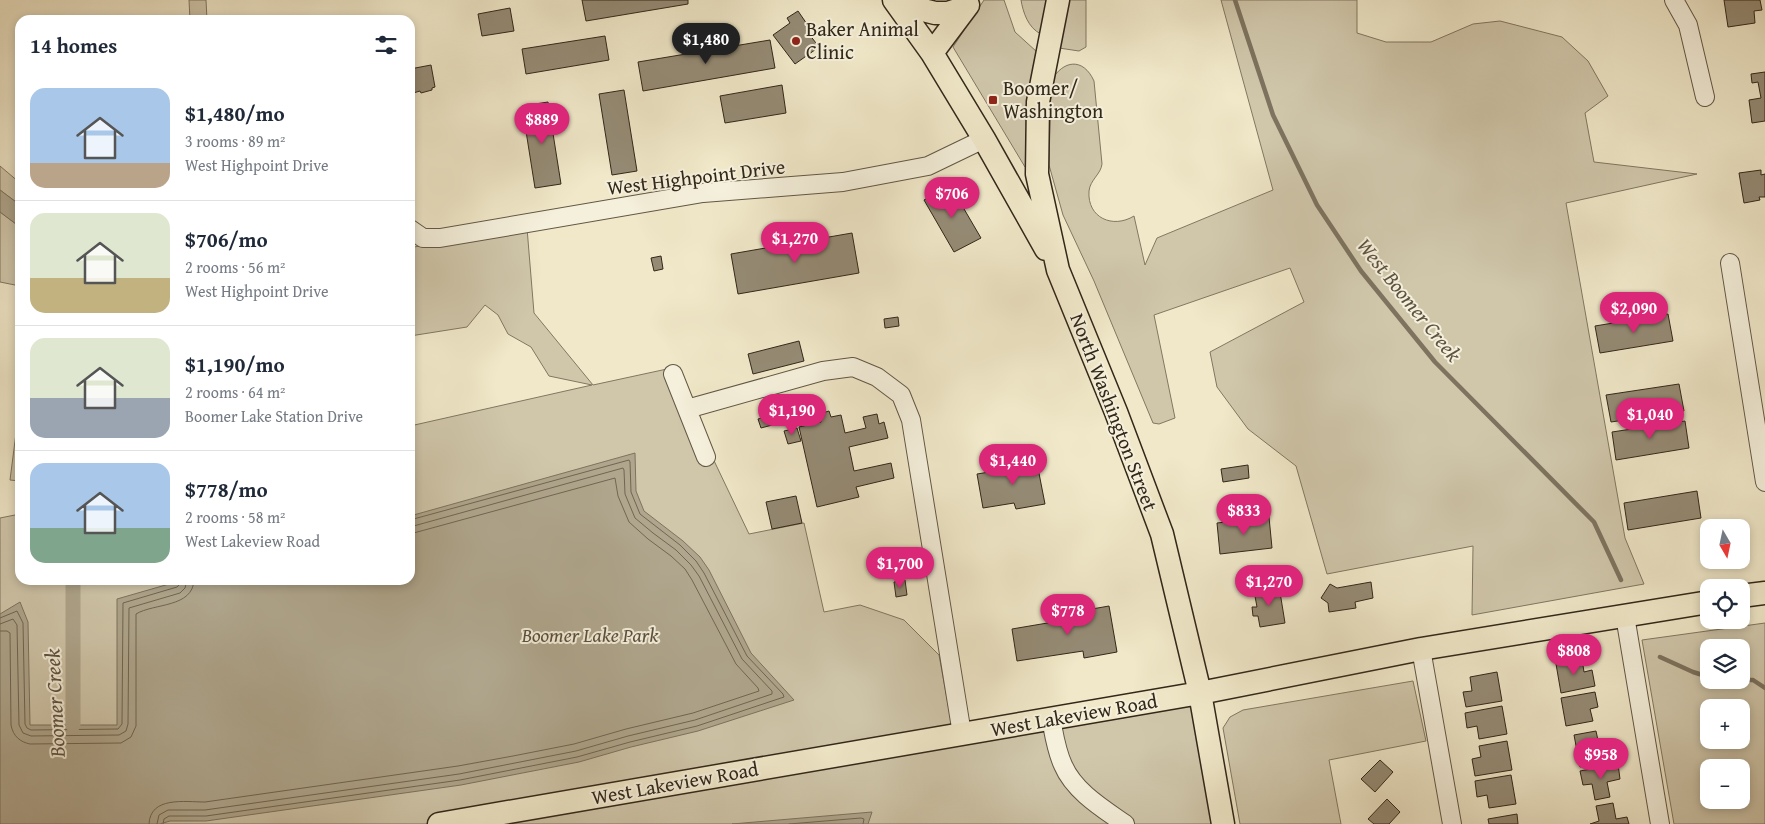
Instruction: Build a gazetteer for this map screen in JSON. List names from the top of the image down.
{
  "streets": {
    "main road": ["North Washington Street", "West Lakeview Road"],
    "street": ["West Highpoint Drive"]
  },
  "crossings": [
    ["North Washington Street", "West Lakeview Road"]
  ],
  "water": ["West Boomer Creek", "Boomer Creek"],
  "parks": ["Boomer Lake Park"],
  "places": {
    "other": ["Baker Animal Clinic"],
    "transit": ["Boomer/ Washington"]
  },
  "north": "bottom",
  "page": {
    "heading": "14 homes",
    "price": [
      "$1,480",
      "$889",
      "$706",
      "$1,270",
      "$2,090",
      "$1,190",
      "$1,040",
      "$1,440",
      "$833",
      "$1,700",
      "$1,270",
      "$778",
      "$808",
      "$958"
    ],
    "list": [
      {
        "name": "$1,480/mo",
        "note": "3 rooms · 89 m² · West Highpoint Drive"
      },
      {
        "name": "$706/mo",
        "note": "2 rooms · 56 m² · West Highpoint Drive"
      },
      {
        "name": "$1,190/mo",
        "note": "2 rooms · 64 m² · Boomer Lake Station Drive"
      },
      {
        "name": "$778/mo",
        "note": "2 rooms · 58 m² · West Lakeview Road"
      }
    ],
    "map_buttons": ["+", "−"]
  }
}
